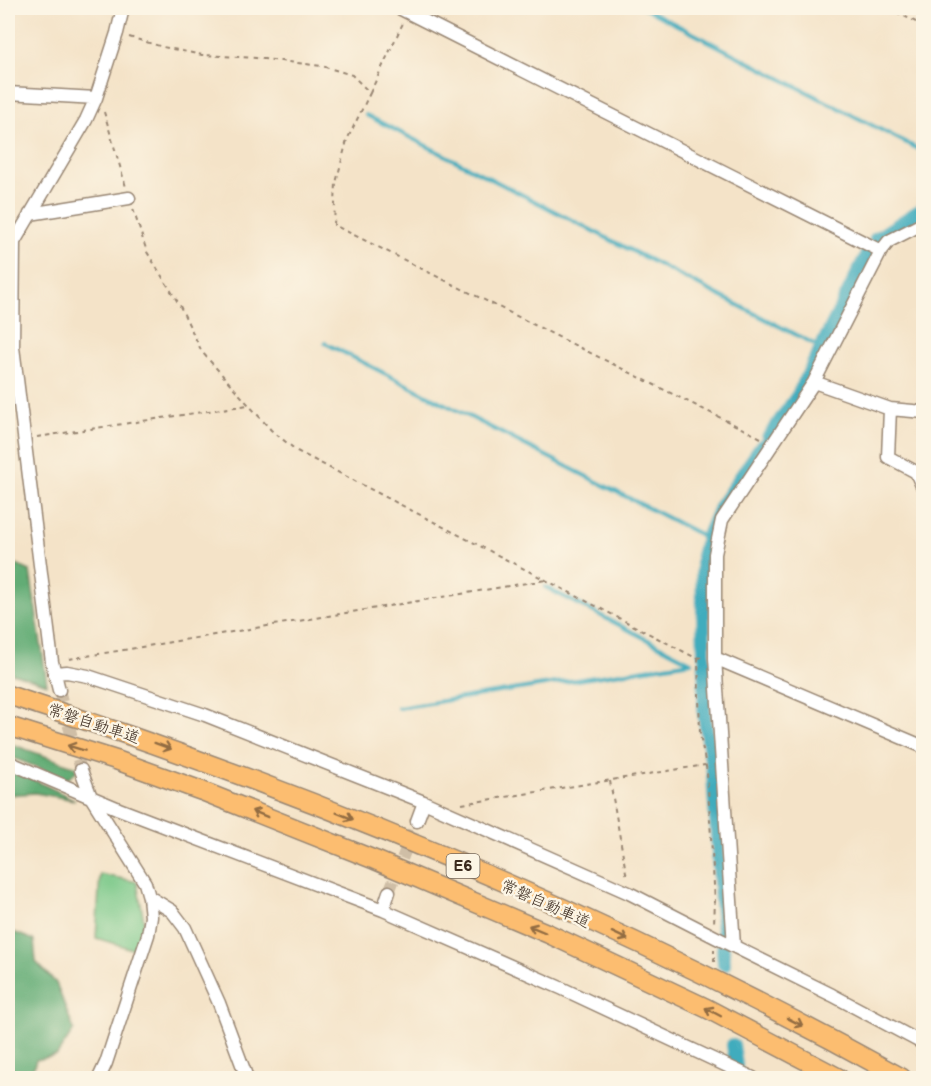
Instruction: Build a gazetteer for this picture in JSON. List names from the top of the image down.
{
  "streets": {
    "highway": ["常磐自動車道", "E6"]
  }
}
